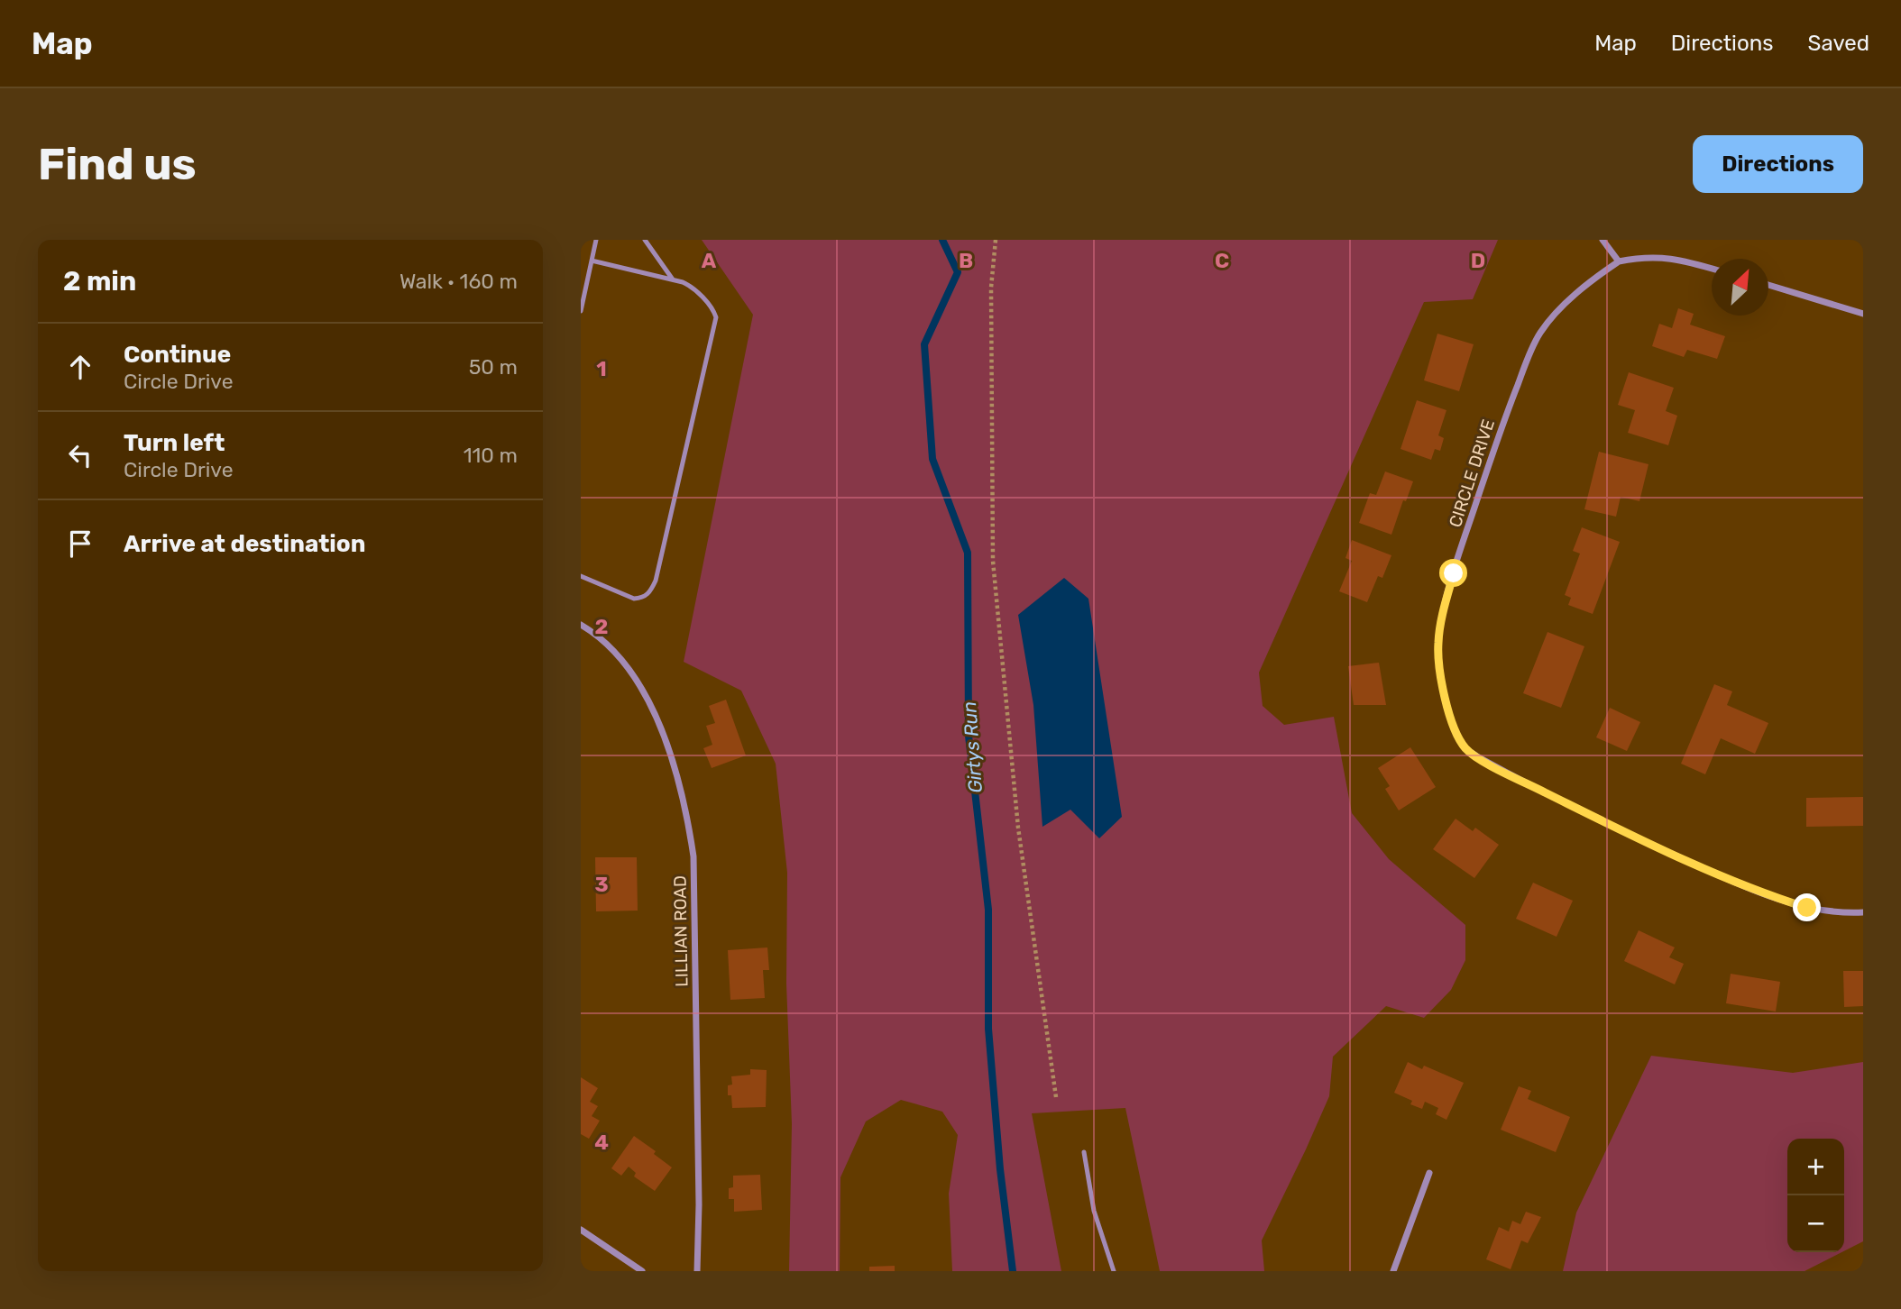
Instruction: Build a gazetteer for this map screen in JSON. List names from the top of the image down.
{
  "streets": {
    "street": ["CIRCLE DRIVE", "LILLIAN ROAD"]
  },
  "water": ["Girtys Run"],
  "north": "top right",
  "page": {
    "header": "Map",
    "nav": ["Map", "Directions", "Saved"],
    "buttons": "Directions",
    "title": "Find us",
    "heading": ["2 min", "Walk · 160 m"],
    "list": [
      ["Continue", "Circle Drive", "50 m"],
      ["Turn left", "Circle Drive", "110 m"],
      "Arrive at destination"
    ],
    "map_buttons": ["+", "−"]
  },
  "grid": {
    "columns": [
      "A",
      "B",
      "C",
      "D"
    ],
    "rows": [
      "1",
      "2",
      "3",
      "4"
    ]
  }
}
